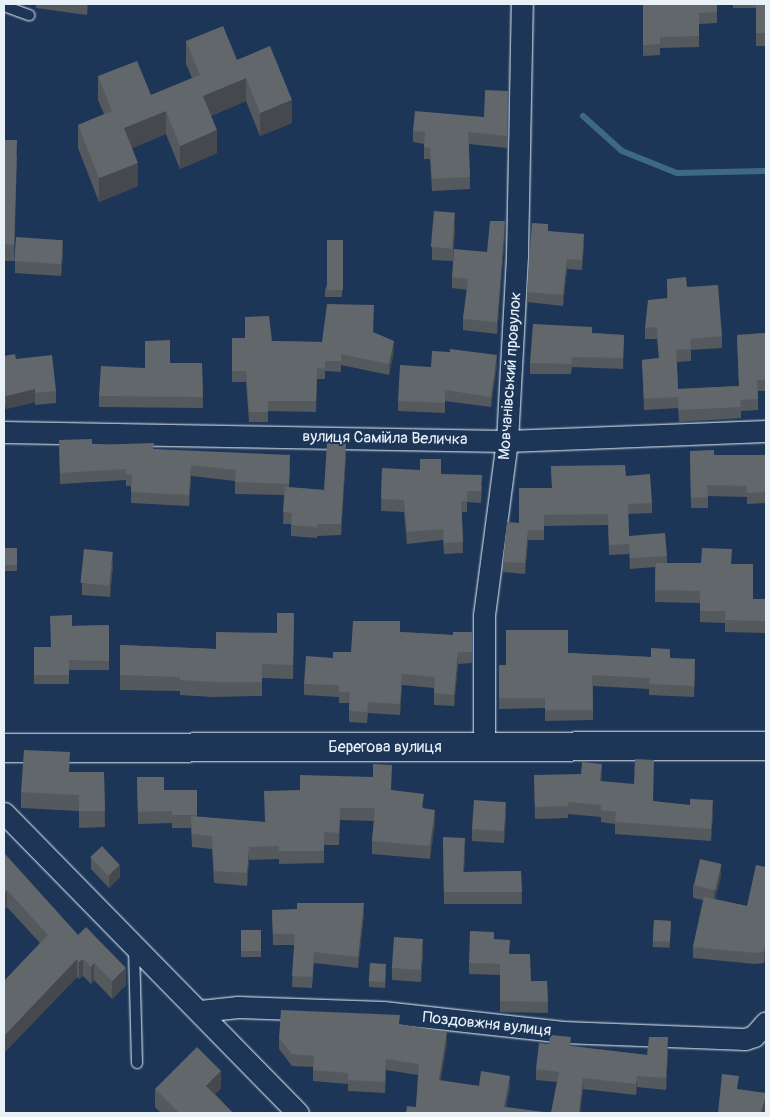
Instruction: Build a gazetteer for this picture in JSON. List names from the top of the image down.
{
  "streets": {
    "street": [
      "Мовчанівський провулок",
      "вулиця Самійла Величка",
      "Берегова вулиця",
      "Поздовжня вулиця"
    ]
  },
  "crossings": [
    ["Мовчанівський провулок", "вулиця Самійла Величка"],
    ["Мовчанівський провулок", "Берегова вулиця"]
  ]
}
